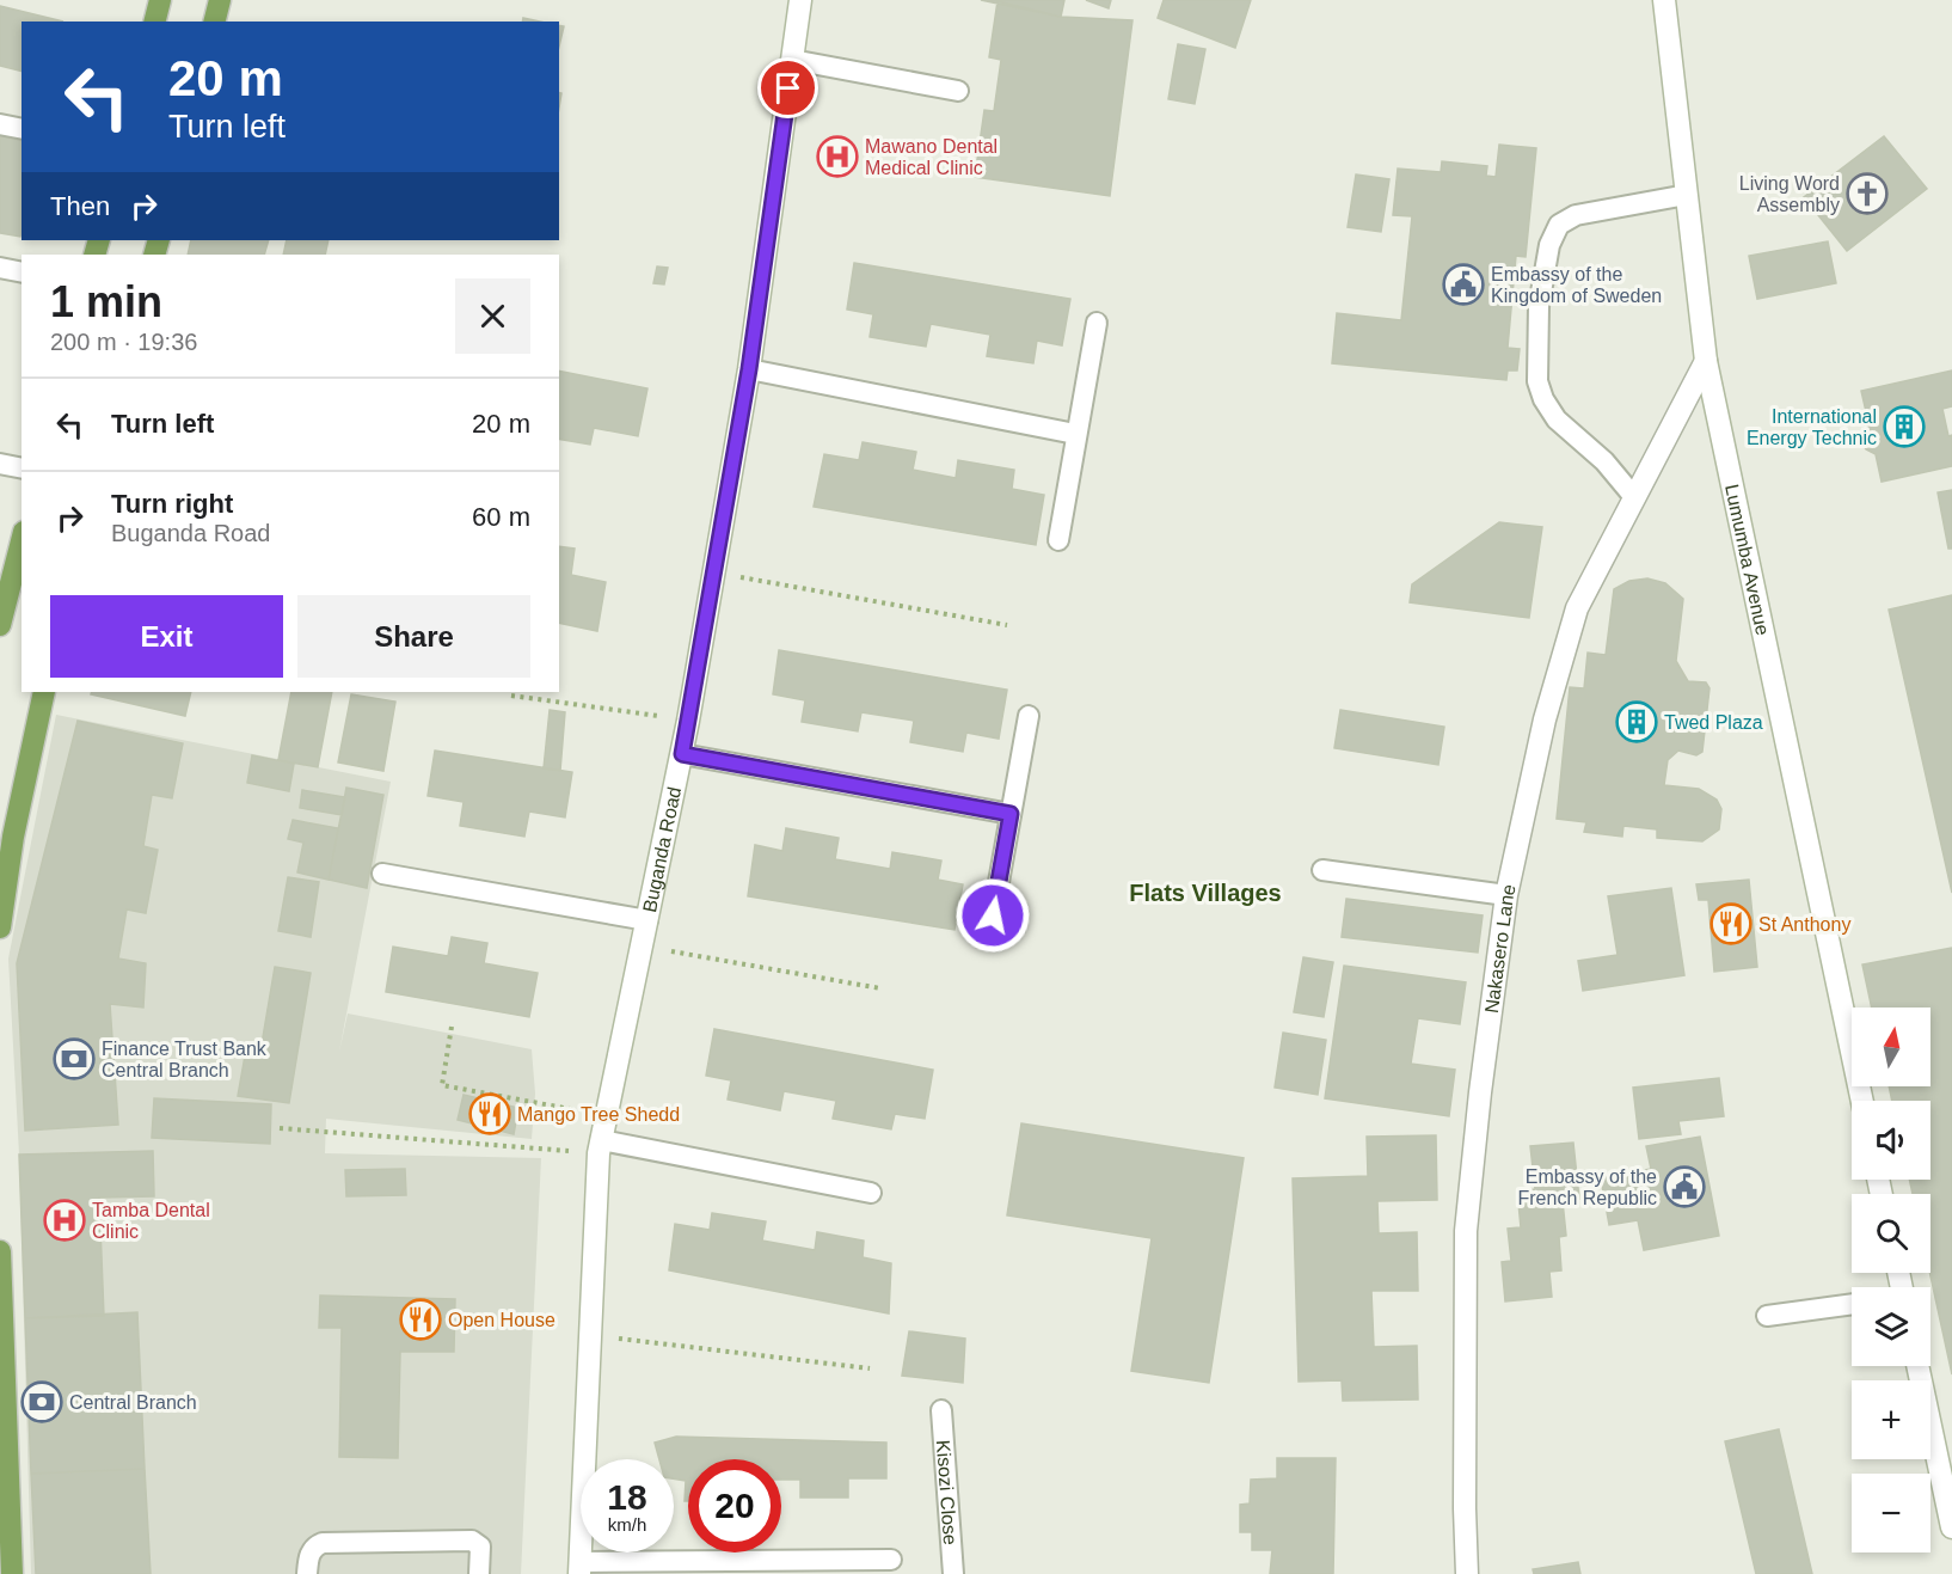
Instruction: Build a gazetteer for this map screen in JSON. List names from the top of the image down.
{
  "streets": {
    "main road": ["Lumumba Avenue", "Buganda Road", "Nakasero Lane"],
    "lane": ["Kisozi Close"]
  },
  "crossings": [
    ["Lumumba Avenue", "Nakasero Lane"]
  ],
  "districts": ["Flats Villages"],
  "places": {
    "hospital": ["Mawano Dental Medical Clinic", "Tamba Dental Clinic"],
    "church": ["Living Word Assembly"],
    "public building": ["Embassy of the Kingdom of Sweden", "Embassy of the French Republic"],
    "building": ["International Energy Technic", "Twed Plaza"],
    "restaurant": ["St Anthony", "Mango Tree Shedd", "Open House"],
    "bank": ["Finance Trust Bank Central Branch", "Central Branch"]
  },
  "north": "top",
  "page": {
    "turn": ["20 m", "Turn left"],
    "then": "Then",
    "heading": ["1 min", "200 m · 19:36"],
    "list": [
      {
        "name": "Turn left",
        "value": "20 m"
      },
      {
        "name": "Turn right",
        "note": "Buganda Road",
        "value": "60 m"
      }
    ],
    "buttons": ["Exit", "Share"],
    "map_buttons": ["+", "−"],
    "speed": "18 km/h",
    "limit": "20"
  }
}
